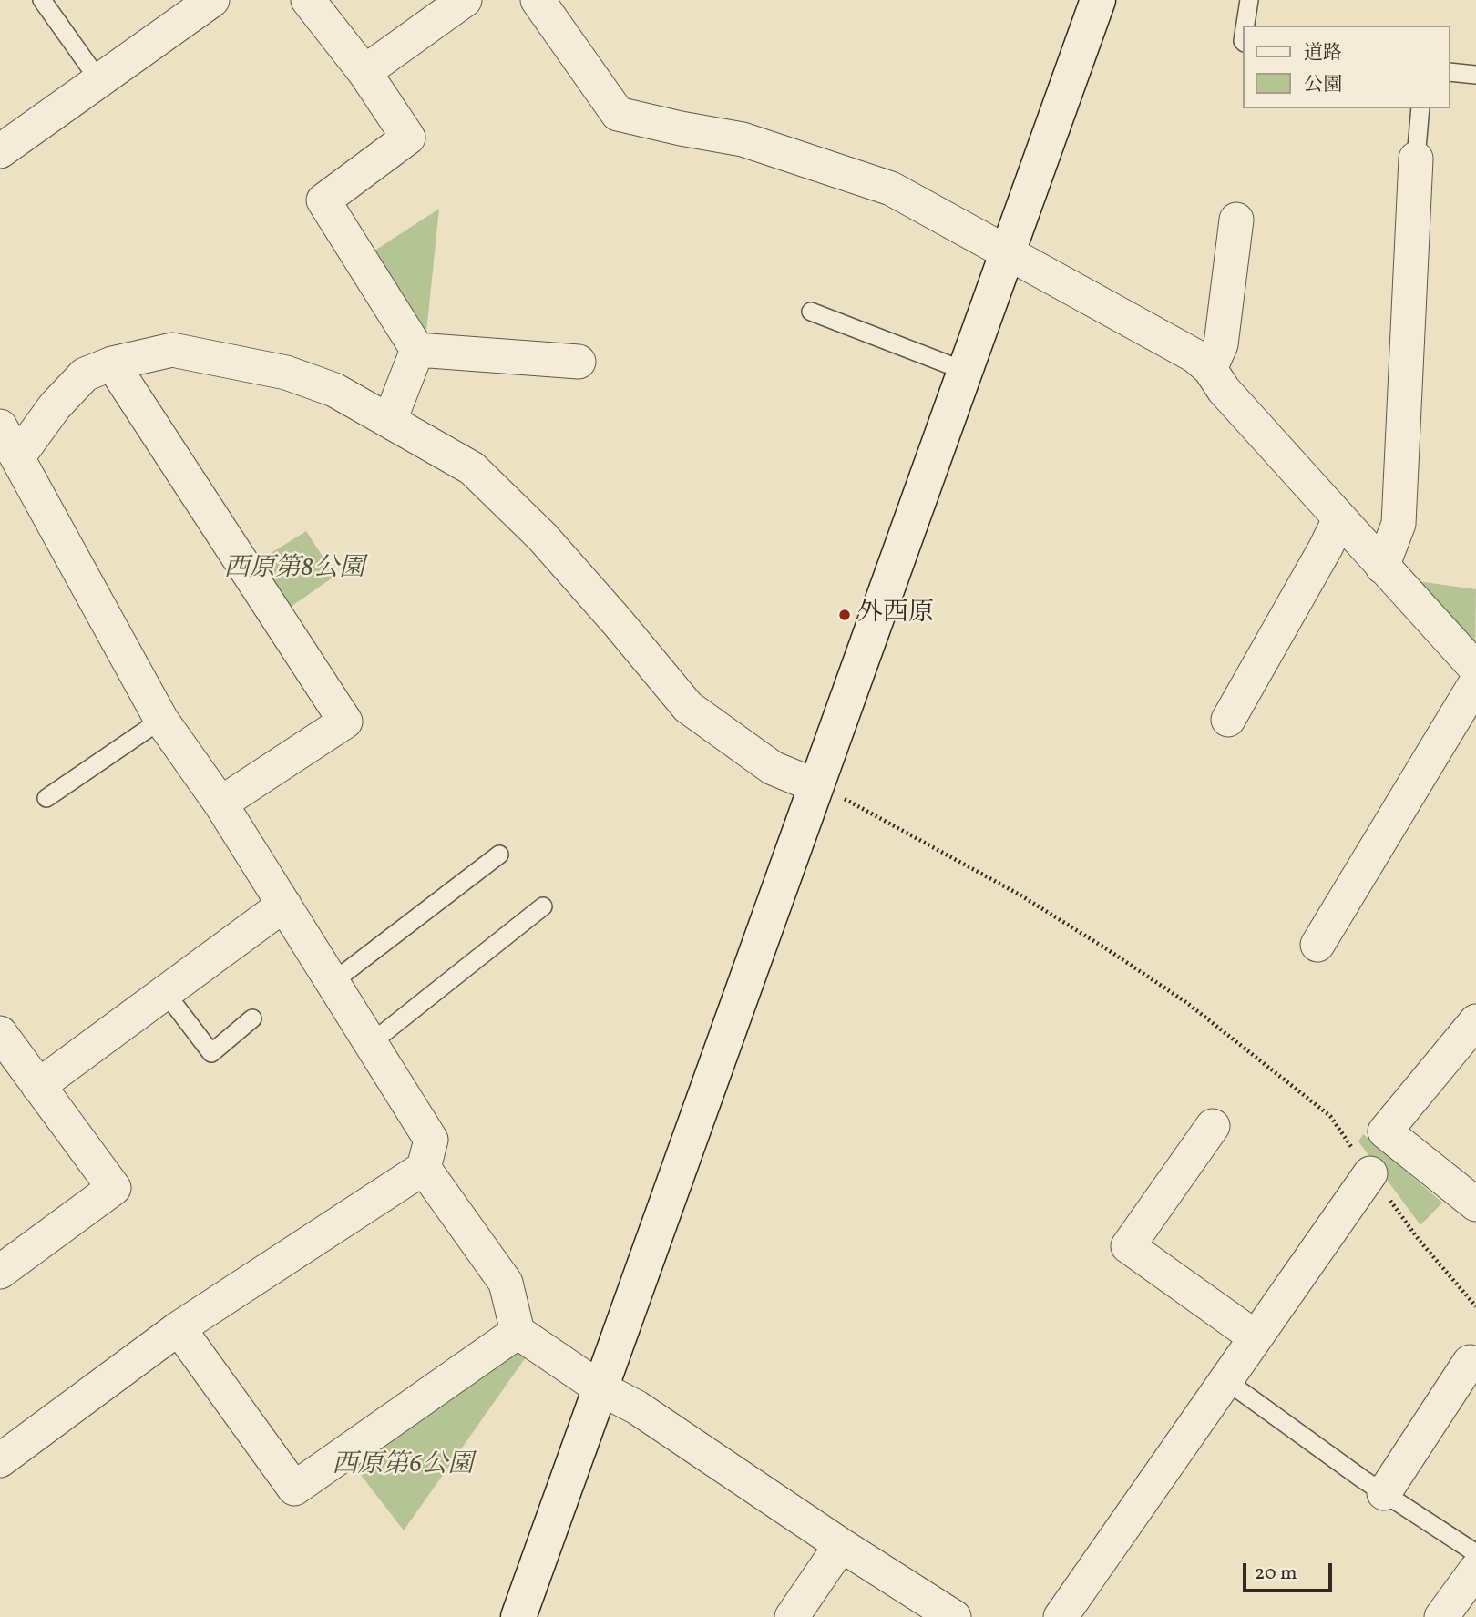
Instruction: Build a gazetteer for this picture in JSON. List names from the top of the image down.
{
  "parks": ["西原第8公園", "西原第6公園"],
  "places": ["外西原"],
  "legend": ["道路", "公園"],
  "scale_bar": "20 m"
}
